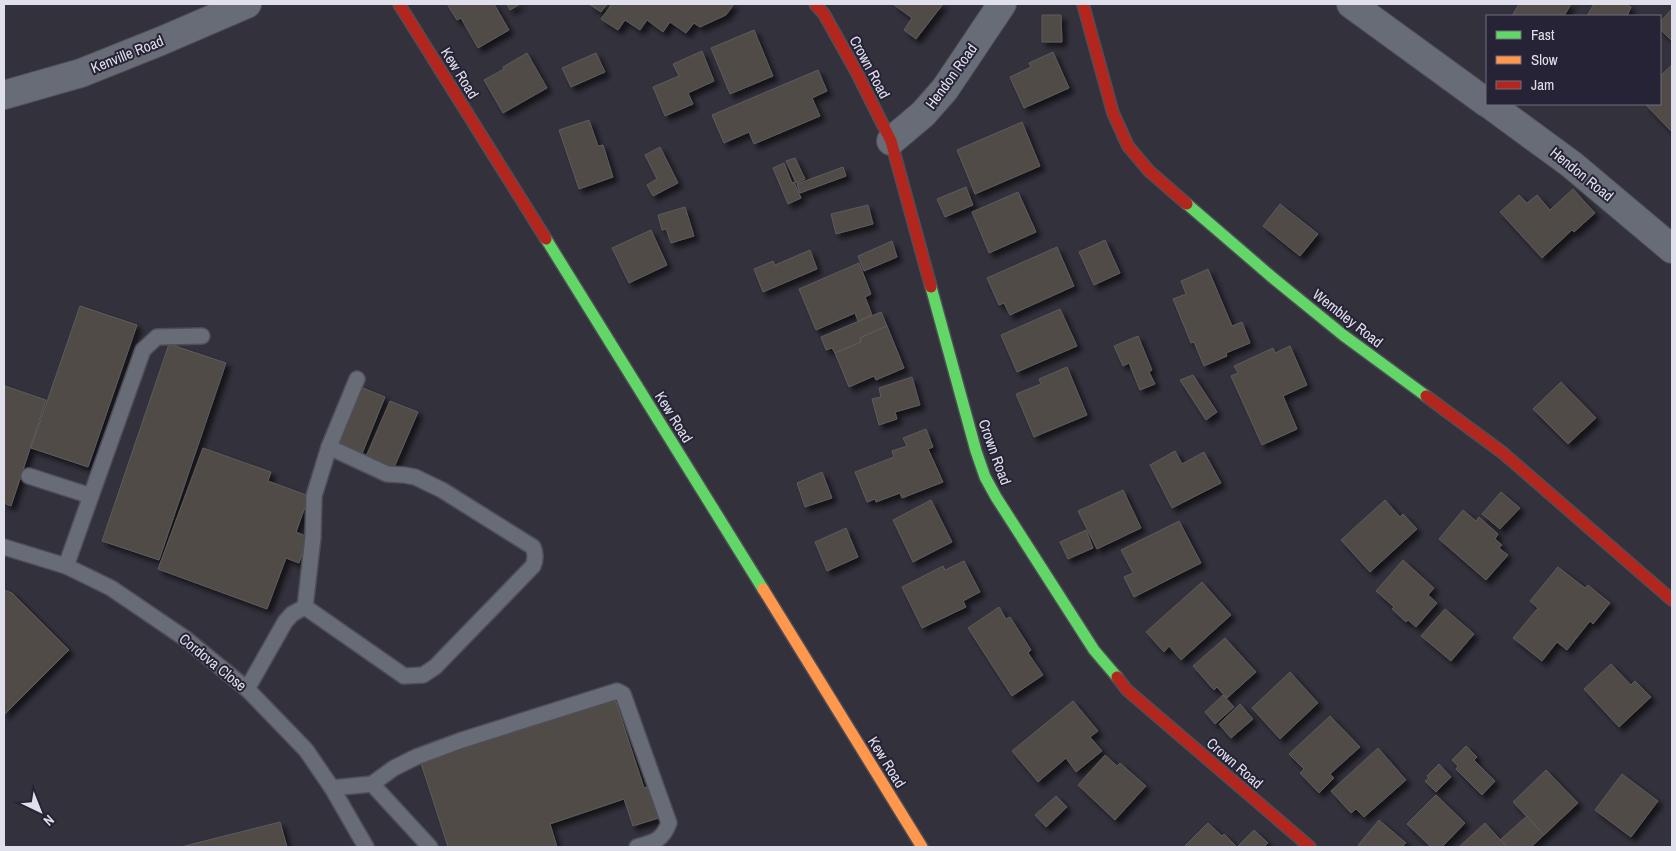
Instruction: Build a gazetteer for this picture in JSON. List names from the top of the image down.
{
  "streets": {
    "street": [
      "Kenville Road",
      "Crown Road",
      "Kew Road",
      "Hendon Road",
      "Wembley Road"
    ],
    "lane": ["Cordova Close"]
  },
  "crossings": [
    ["Crown Road", "Hendon Road"]
  ],
  "legend": ["Fast", "Slow", "Jam"],
  "north": "bottom right"
}
